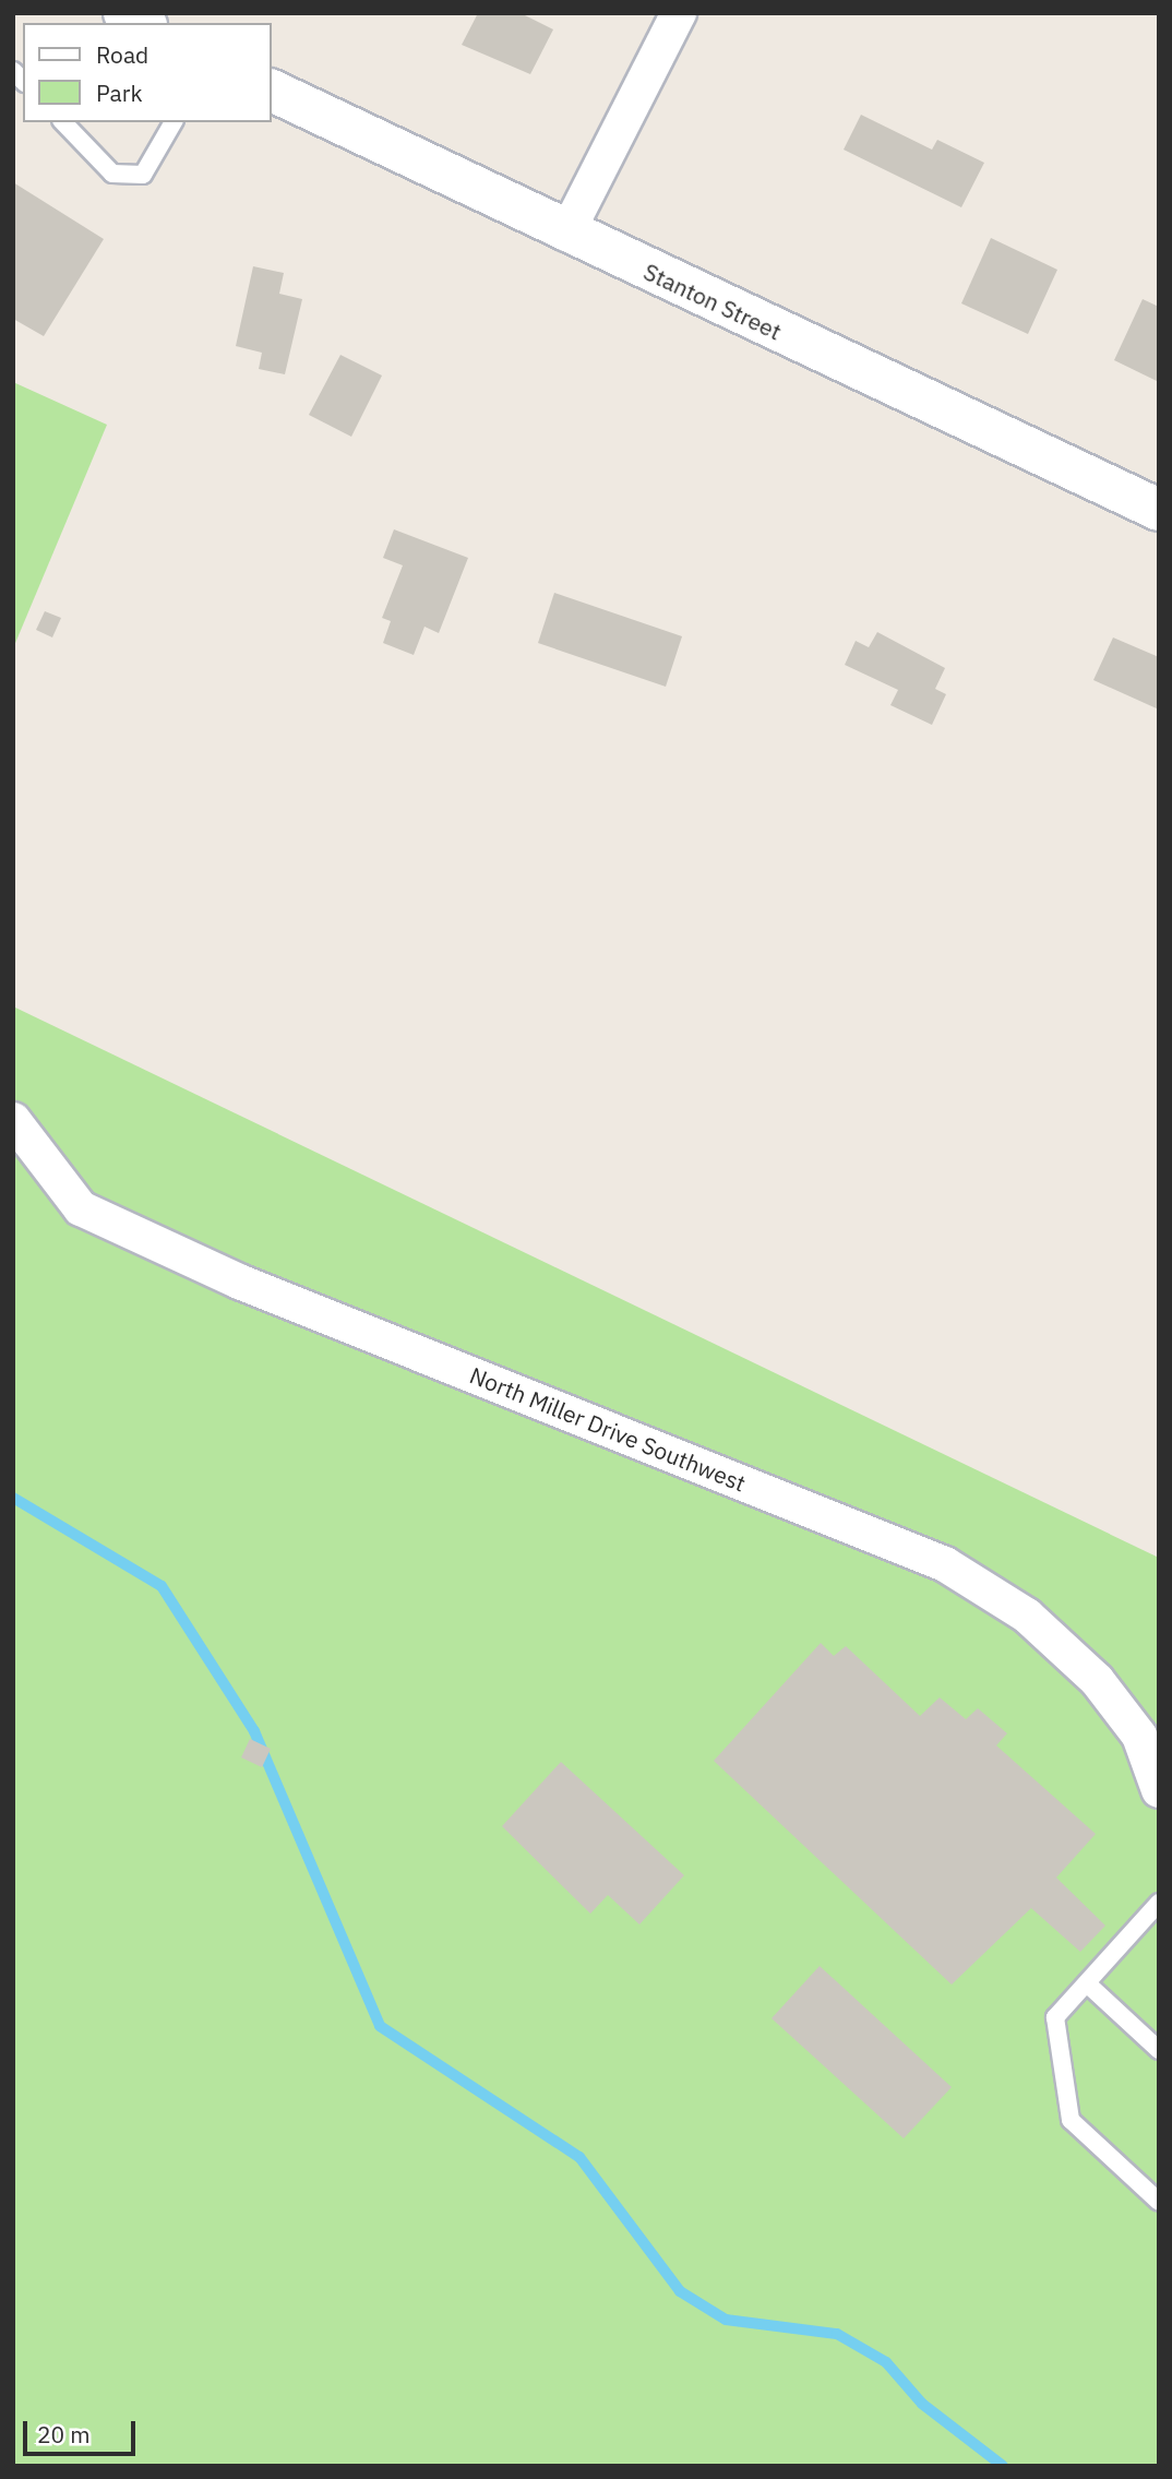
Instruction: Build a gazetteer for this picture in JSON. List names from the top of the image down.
{
  "streets": {
    "street": ["Stanton Street", "North Miller Drive Southwest"]
  },
  "legend": ["Road", "Park"],
  "scale_bar": "20 m"
}
